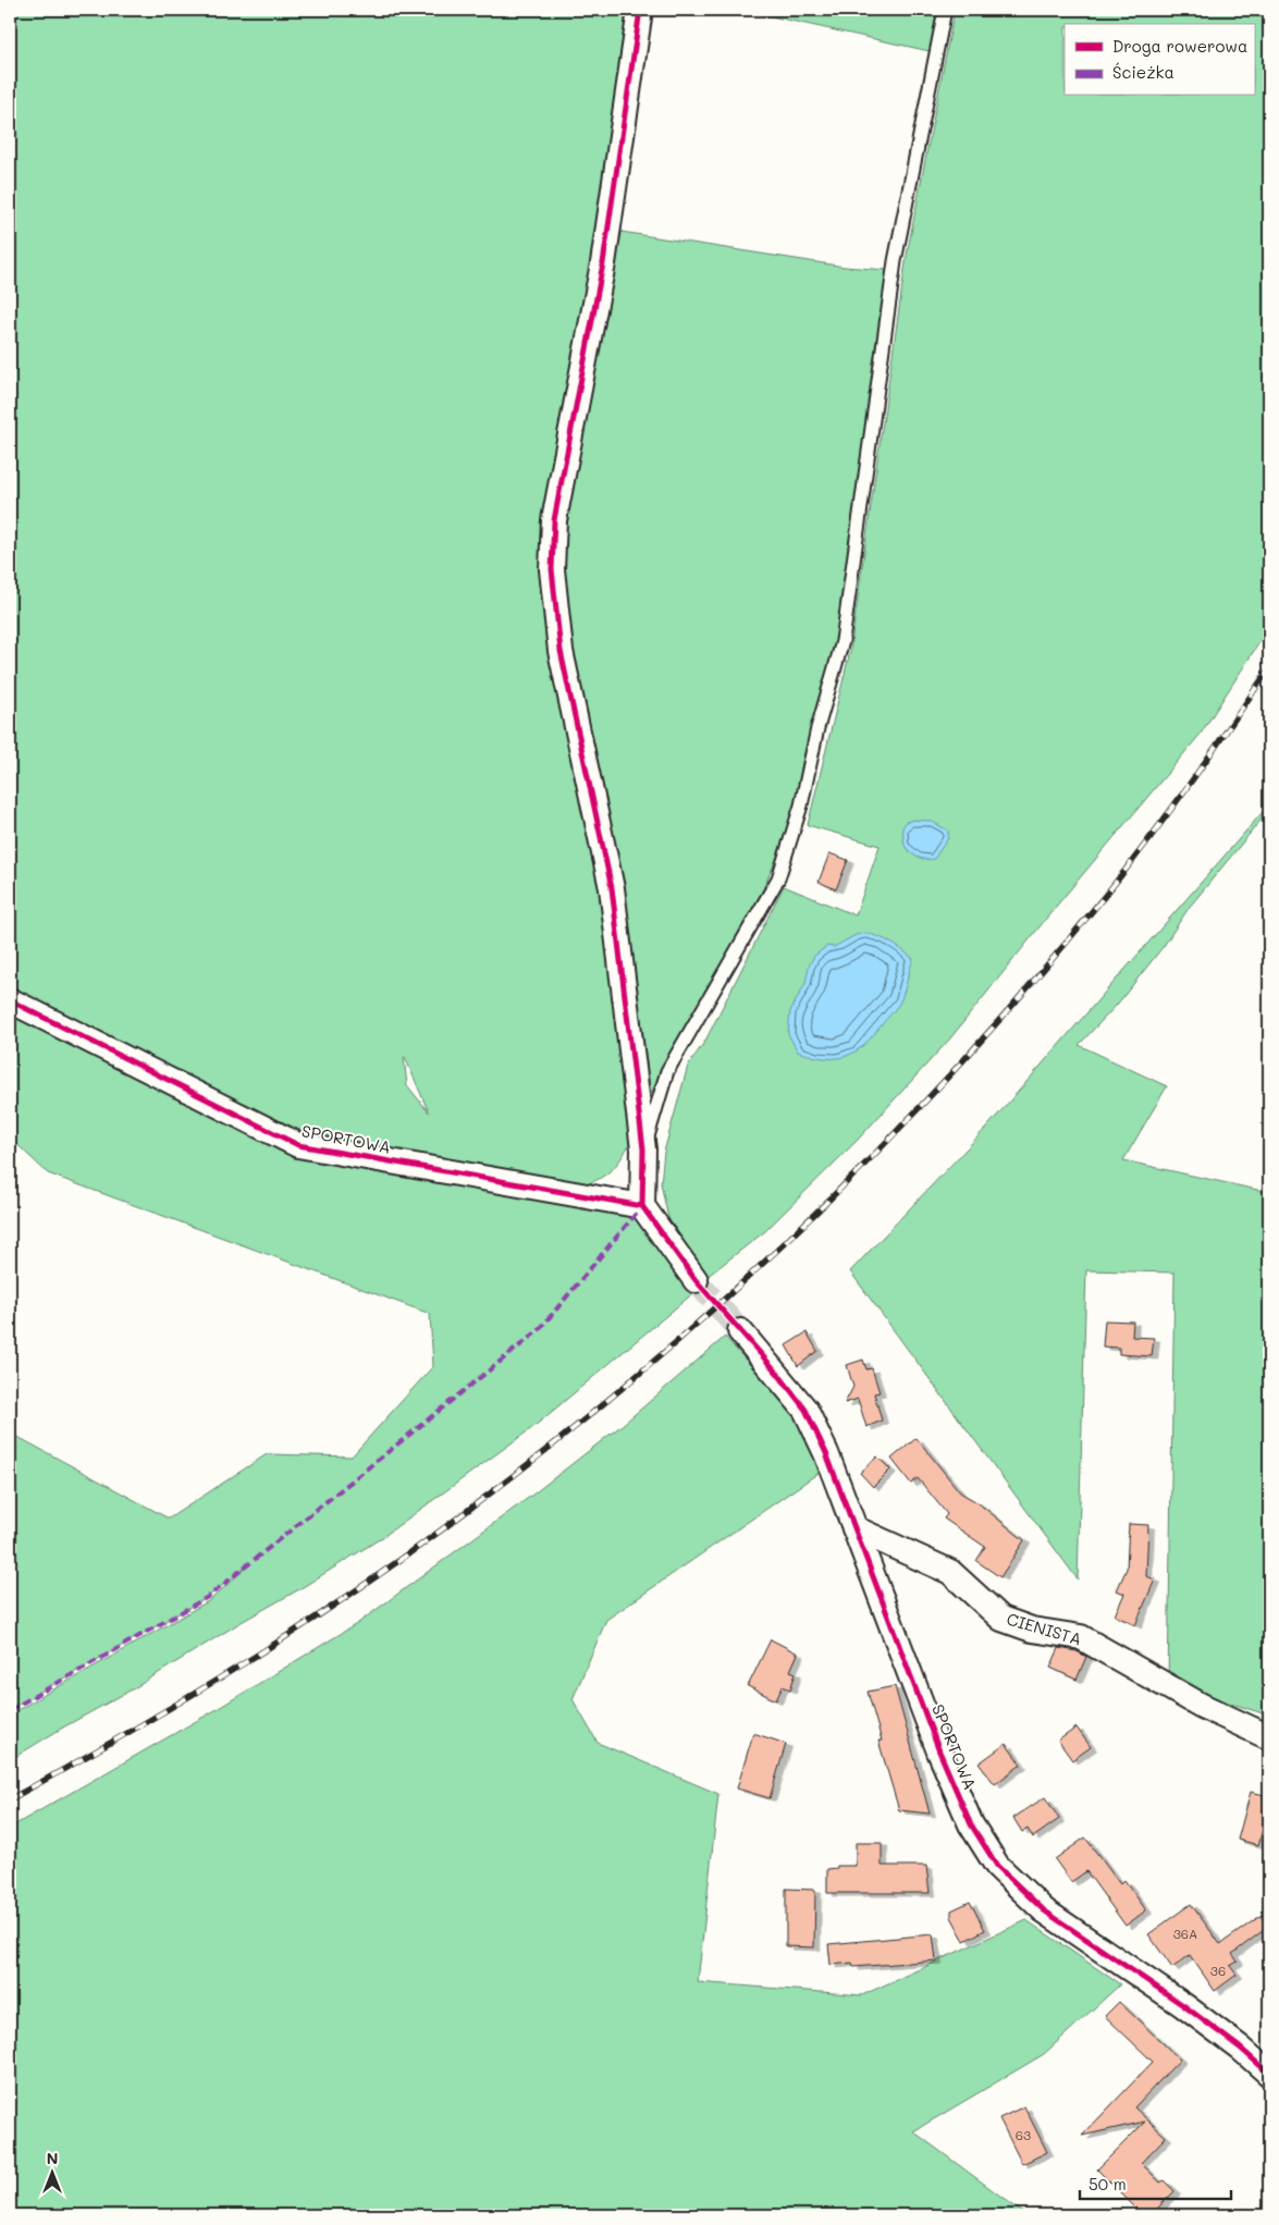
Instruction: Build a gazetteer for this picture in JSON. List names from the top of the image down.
{
  "streets": {
    "street": ["SPORTOWA", "CIENISTA"]
  },
  "crossings": [
    ["SPORTOWA", "CIENISTA"]
  ],
  "house_numbers": ["36A", "36", "63"],
  "legend": ["Droga rowerowa", "Ścieżka"],
  "scale_bar": "50 m",
  "north": "top"
}
